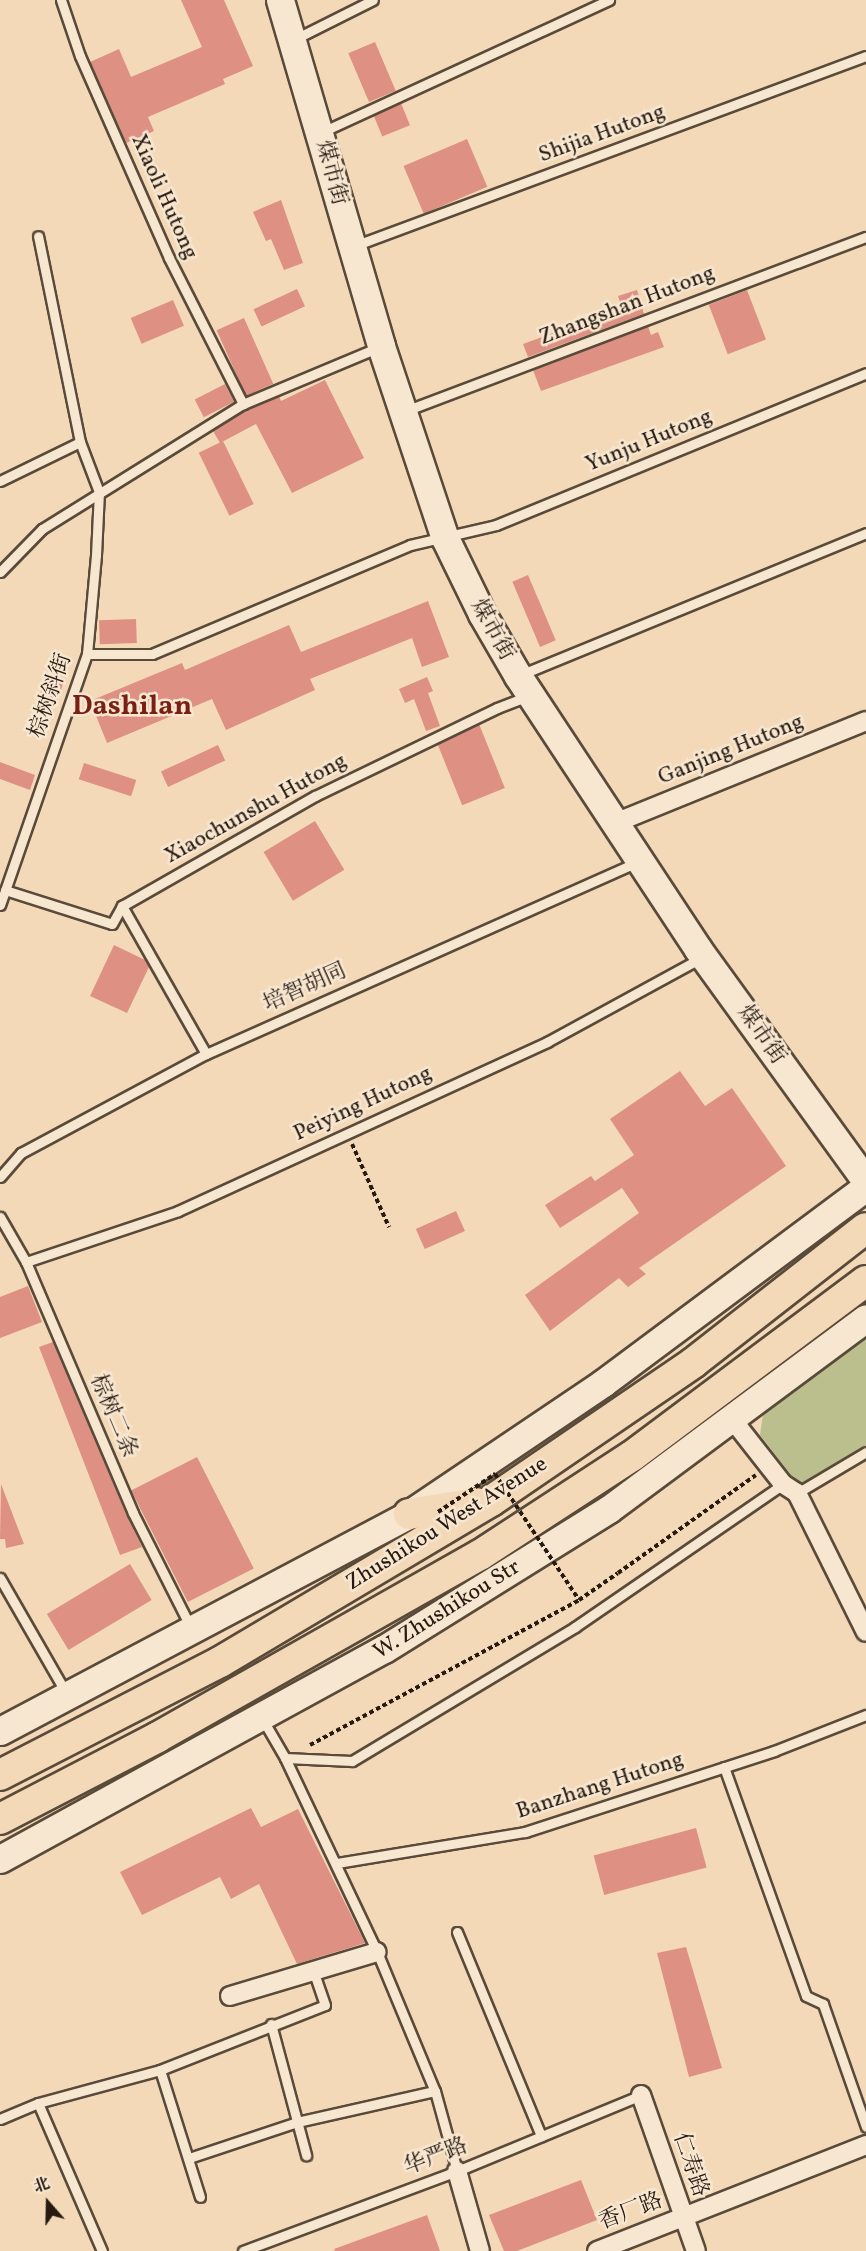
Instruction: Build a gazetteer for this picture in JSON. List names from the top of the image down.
{
  "streets": {
    "main road": ["Zhushikou West Avenue", "W. Zhushikou Str"],
    "street": [
      "煤市街",
      "Ganjing Hutong",
      "仁寿路",
      "香厂路"
    ],
    "lane": [
      "Shijia Hutong",
      "Xiaoli Hutong",
      "Zhangshan Hutong",
      "Yunju Hutong",
      "棕树斜街",
      "Xiaochunshu Hutong",
      "培智胡同",
      "Peiying Hutong",
      "棕树二条",
      "Banzhang Hutong",
      "华严路"
    ]
  },
  "crossings": [
    ["Shijia Hutong", "煤市街"],
    ["煤市街", "Zhangshan Hutong"],
    ["煤市街", "Yunju Hutong"],
    ["煤市街", "Ganjing Hutong"],
    ["煤市街", "Xiaochunshu Hutong"],
    ["煤市街", "培智胡同"],
    ["煤市街", "Peiying Hutong"],
    ["Yunju Hutong", "棕树斜街"],
    ["棕树斜街", "Xiaochunshu Hutong"],
    ["Peiying Hutong", "棕树二条"],
    ["棕树二条", "Zhushikou West Avenue"],
    ["华严路", "仁寿路"],
    ["仁寿路", "香厂路"]
  ],
  "districts": ["Dashilan"],
  "north": "top"
}
